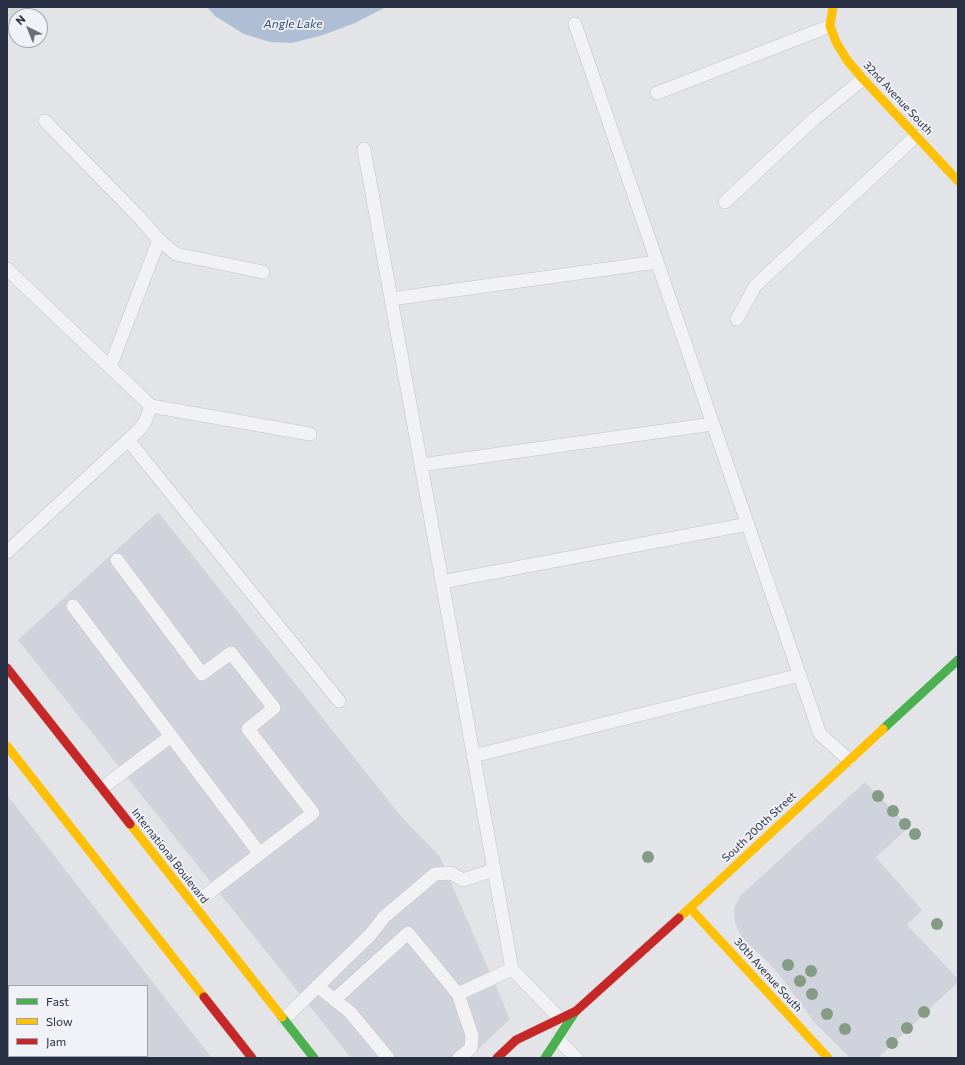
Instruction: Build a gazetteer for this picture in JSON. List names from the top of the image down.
{
  "streets": {
    "main road": [
      "32nd Avenue South",
      "South 200th Street",
      "International Boulevard",
      "30th Avenue South"
    ]
  },
  "crossings": [
    ["South 200th Street", "30th Avenue South"]
  ],
  "water": ["Angle Lake"],
  "legend": ["Fast", "Slow", "Jam"],
  "north": "top left"
}
